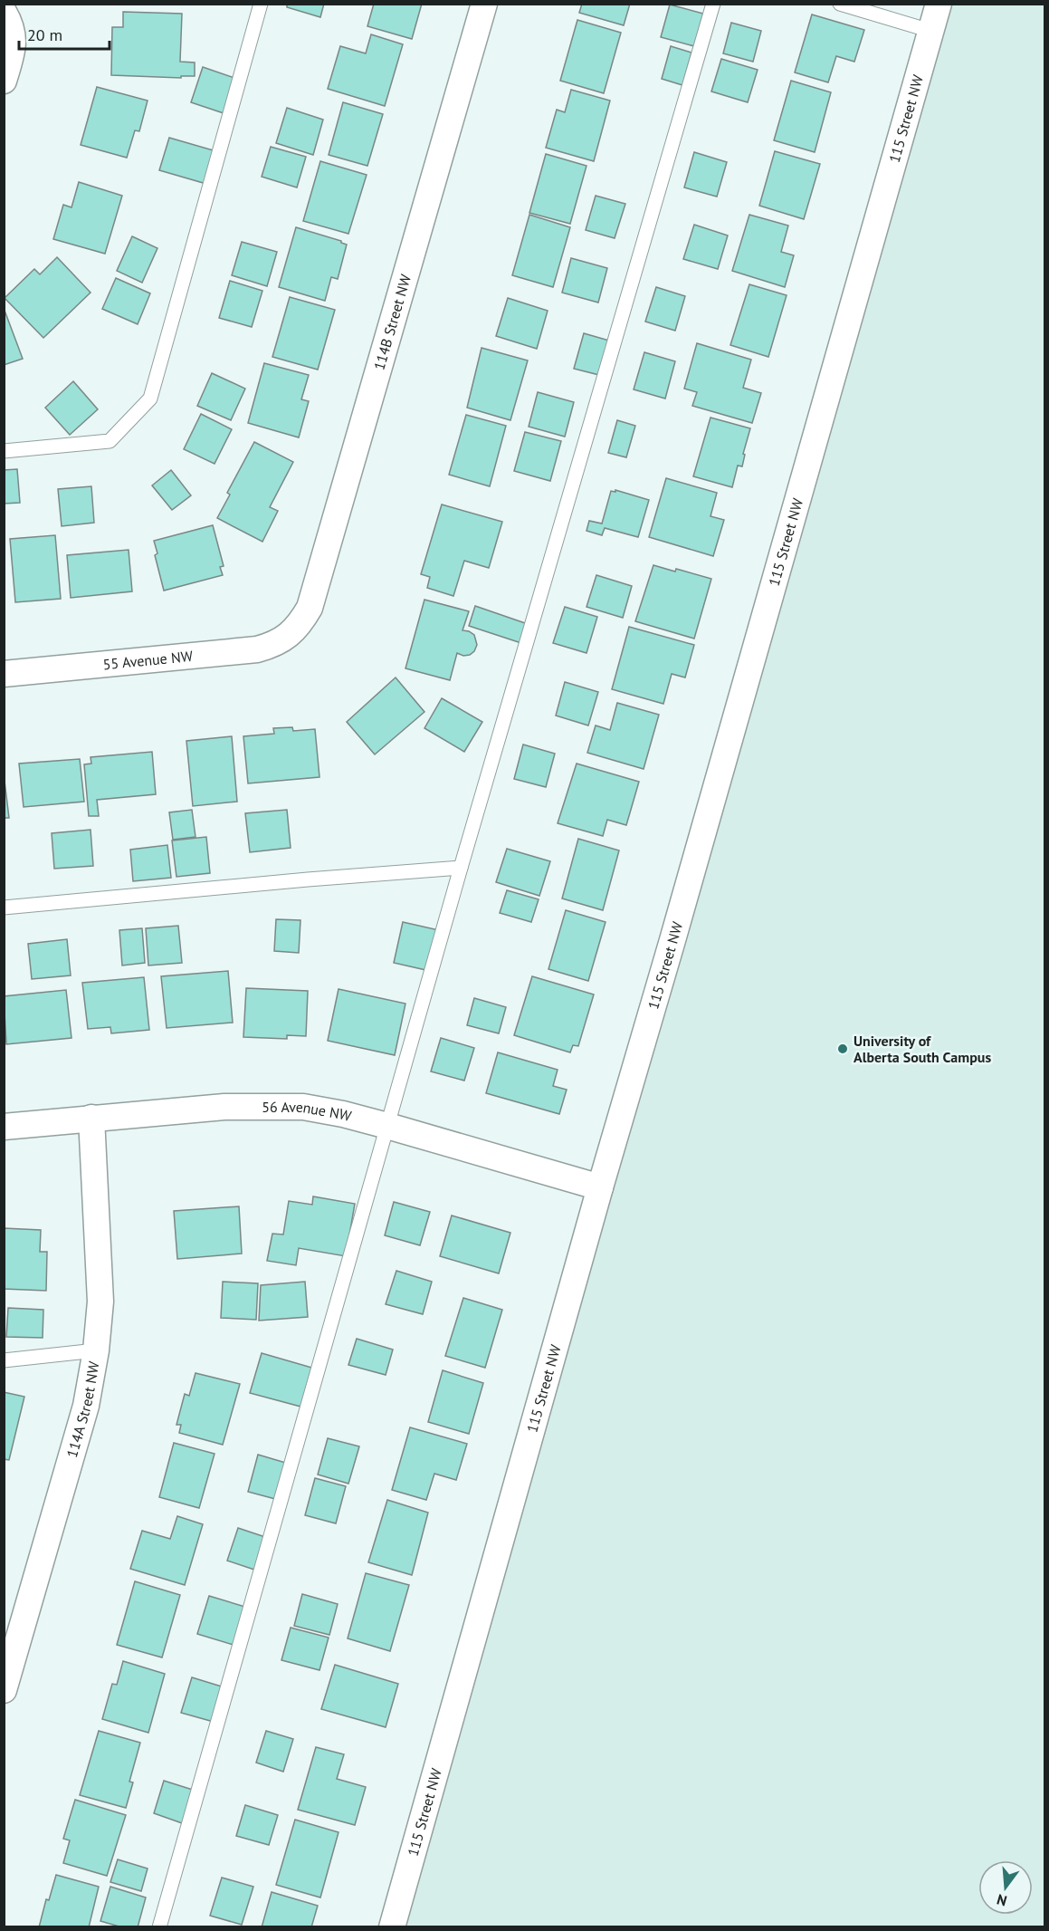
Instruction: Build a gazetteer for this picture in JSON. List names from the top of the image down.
{
  "streets": {
    "street": [
      "115 Street NW",
      "114B Street NW",
      "55 Avenue NW",
      "56 Avenue NW",
      "114A Street NW"
    ]
  },
  "crossings": [
    ["115 Street NW", "56 Avenue NW"],
    ["114B Street NW", "55 Avenue NW"],
    ["56 Avenue NW", "114A Street NW"]
  ],
  "places": ["University of Alberta South Campus"],
  "scale_bar": "20 m",
  "north": "bottom"
}
